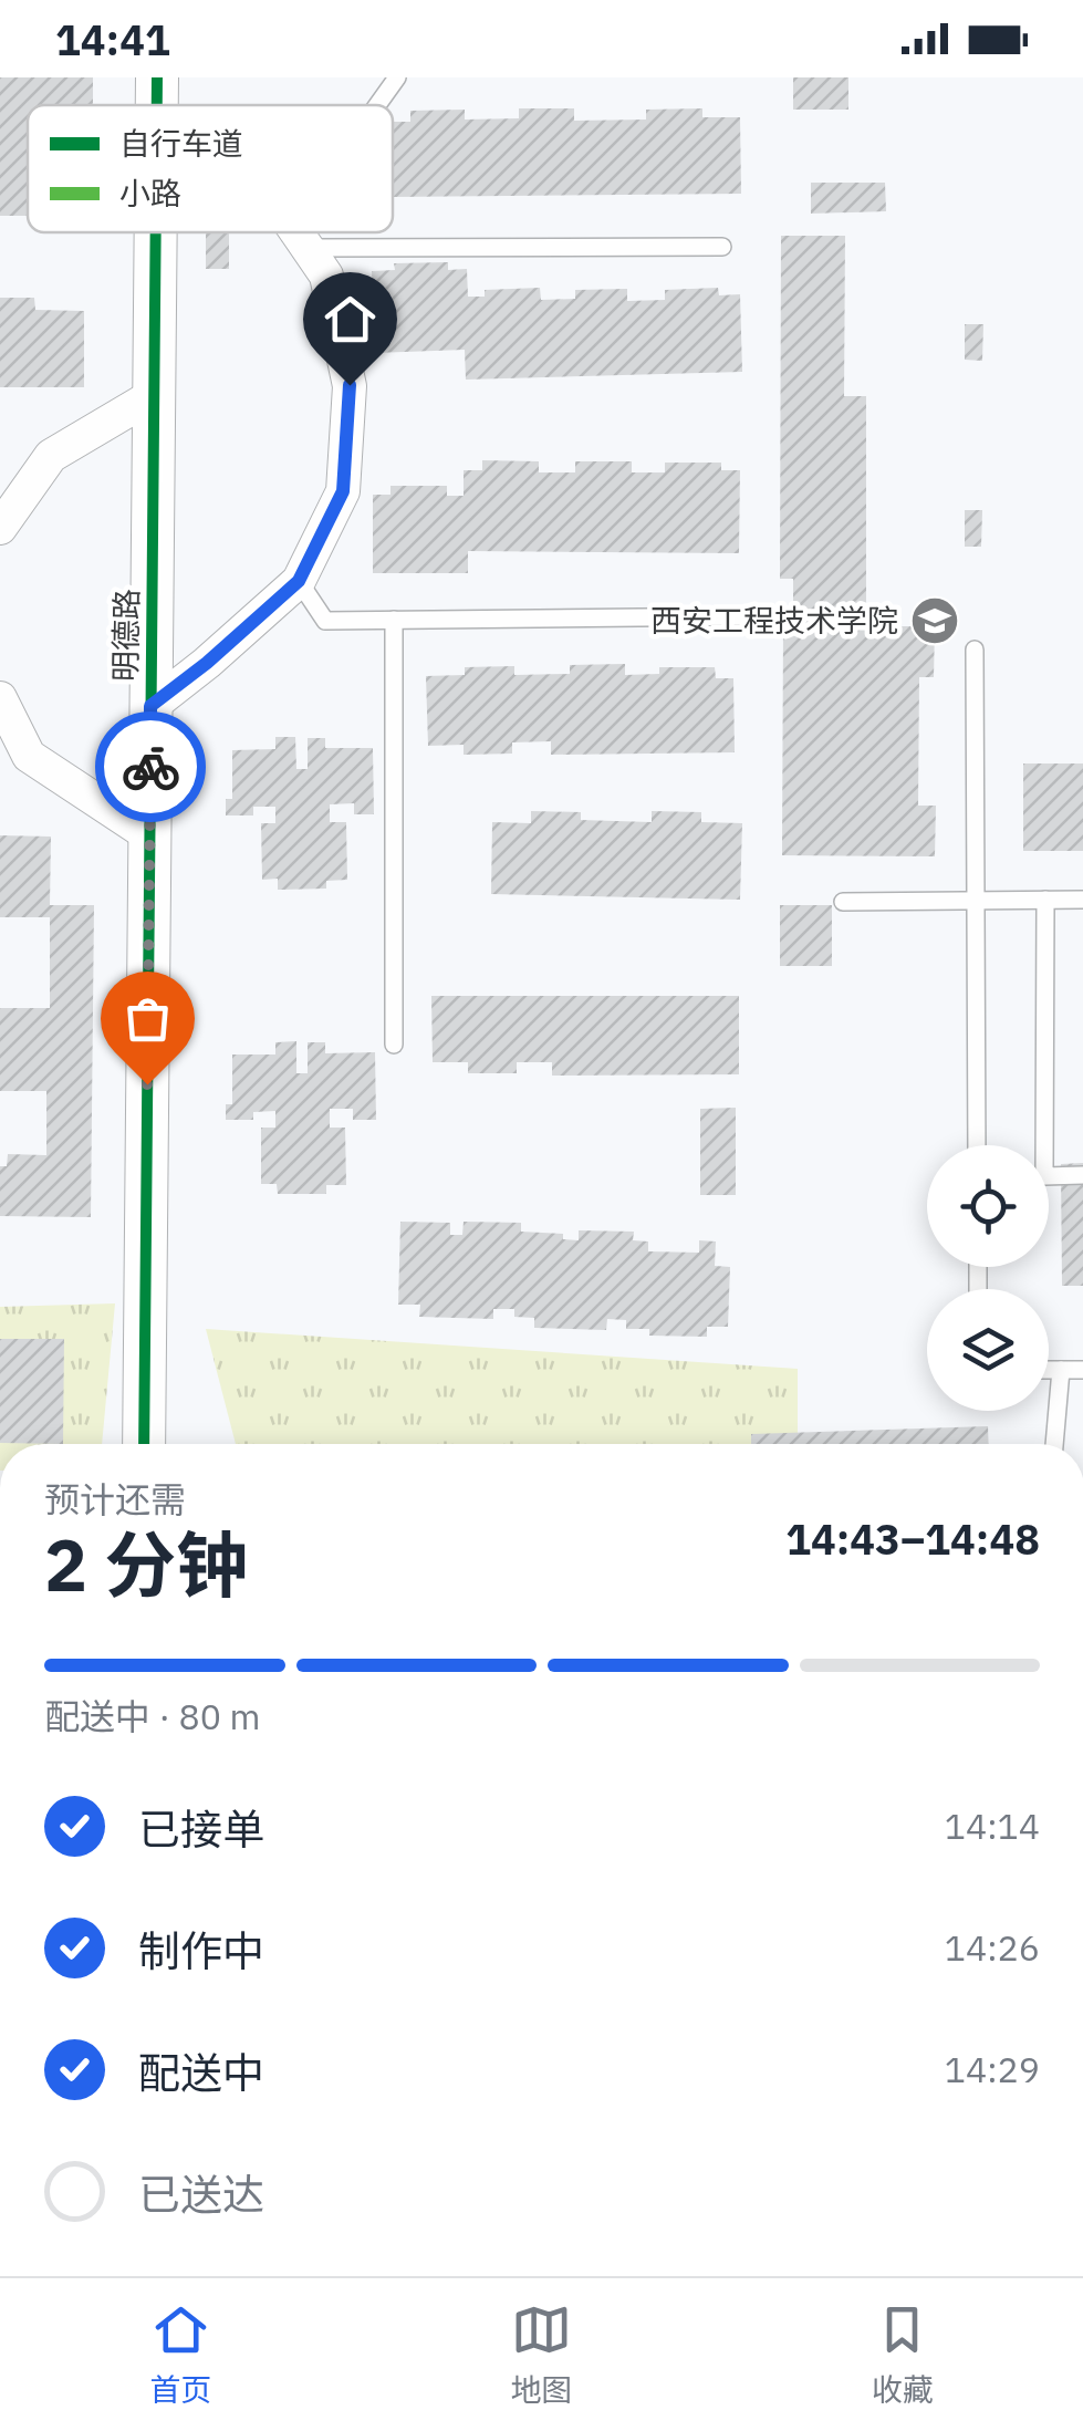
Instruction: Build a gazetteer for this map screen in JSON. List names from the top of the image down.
{
  "streets": {
    "street": ["明德路"]
  },
  "places": {
    "school or university": ["西安工程技术学院"]
  },
  "legend": ["自行车道", "小路"],
  "page": {
    "status": "14:41",
    "heading": ["2 分钟", "预计还需", "14:43–14:48"],
    "bar": "配送中 · 80 m",
    "list": [
      ["已接单", "14:14"],
      ["制作中", "14:26"],
      ["配送中", "14:29"],
      "已送达"
    ],
    "tabs": ["首页", "地图", "收藏"]
  }
}
